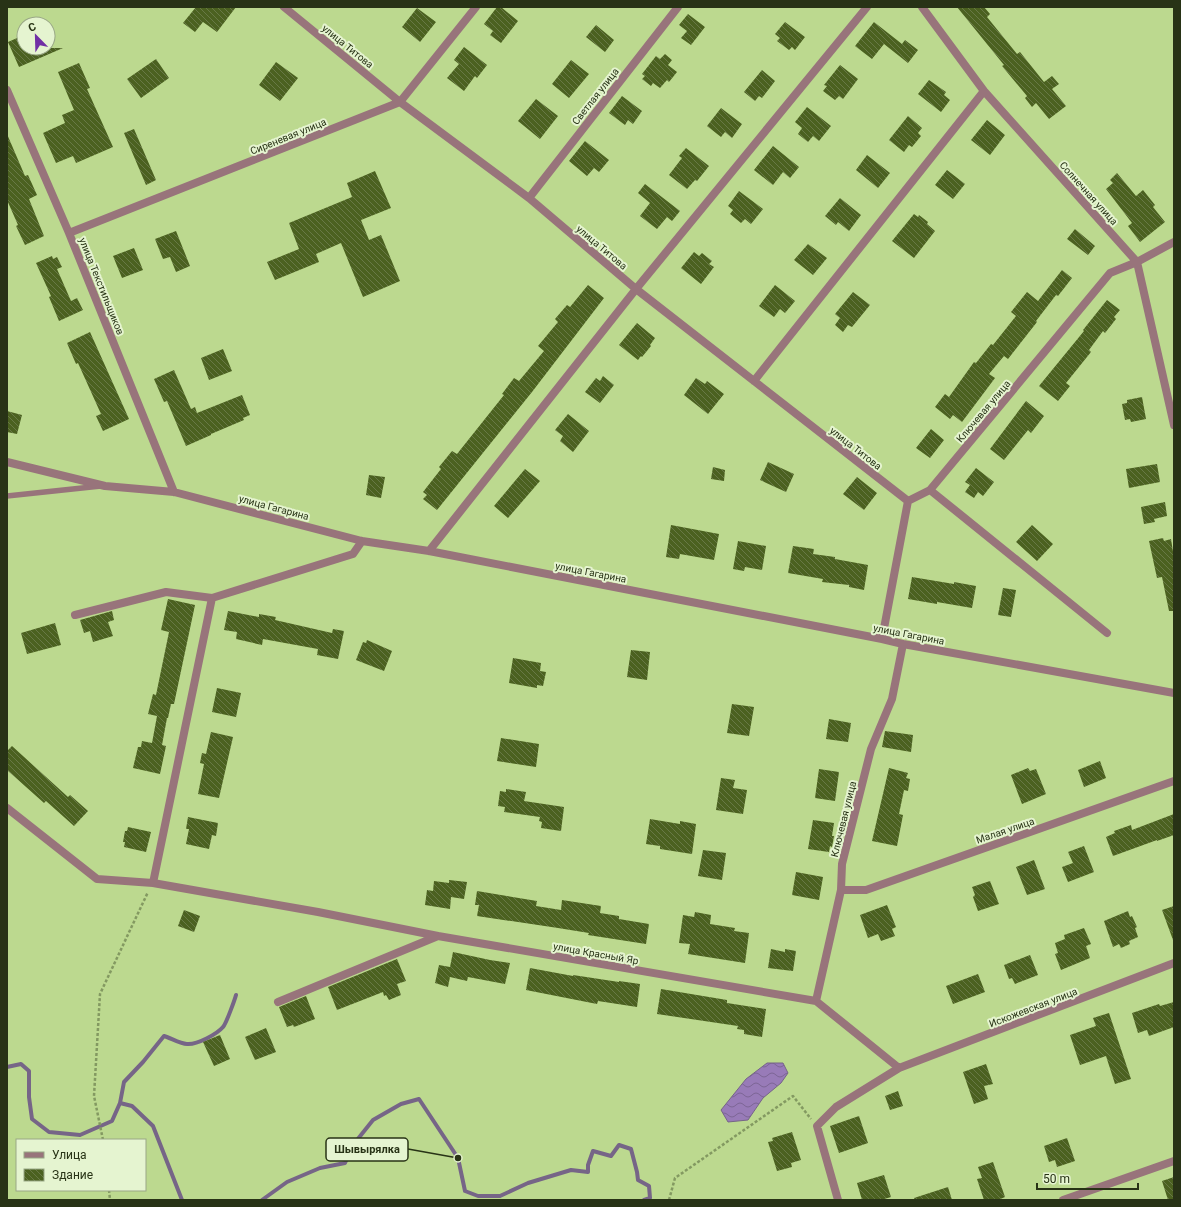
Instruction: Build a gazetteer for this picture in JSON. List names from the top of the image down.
{
  "streets": {
    "street": [
      "улица Титова",
      "Светлая улица",
      "Сиреневая улица",
      "Солнечная улица",
      "улица Текстильщиков",
      "Ключевая улица",
      "улица Гагарина",
      "Малая улица",
      "улица Красный Яр",
      "Искожевская улица"
    ]
  },
  "crossings": [
    ["улица Титова", "Светлая улица"],
    ["улица Титова", "Сиреневая улица"],
    ["улица Титова", "Ключевая улица"],
    ["Сиреневая улица", "улица Текстильщиков"],
    ["Солнечная улица", "Ключевая улица"],
    ["улица Текстильщиков", "улица Гагарина"],
    ["Ключевая улица", "улица Гагарина"],
    ["Ключевая улица", "Малая улица"],
    ["Ключевая улица", "улица Красный Яр"],
    ["улица Красный Яр", "Искожевская улица"]
  ],
  "places": ["Шывырялка"],
  "legend": ["Улица", "Здание"],
  "scale_bar": "50 m",
  "north": "top left"
}
